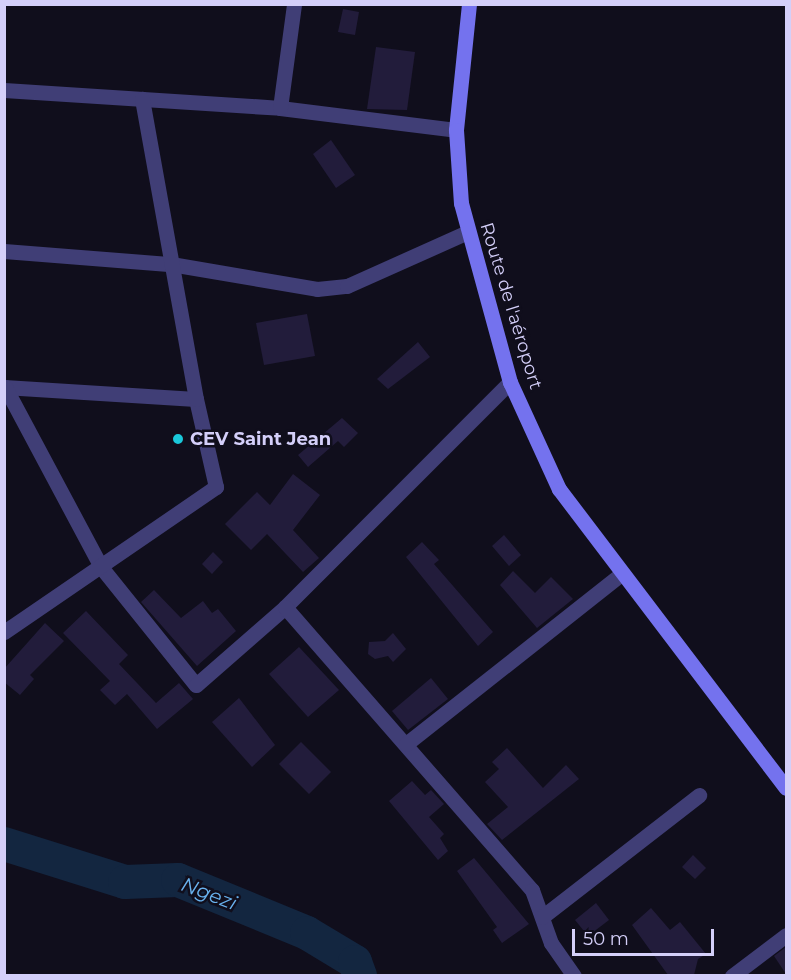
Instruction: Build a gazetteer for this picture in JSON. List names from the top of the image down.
{
  "streets": {
    "street": ["Route de l'aéroport"]
  },
  "water": ["Ngezi"],
  "places": ["CEV Saint Jean"],
  "scale_bar": "50 m"
}
